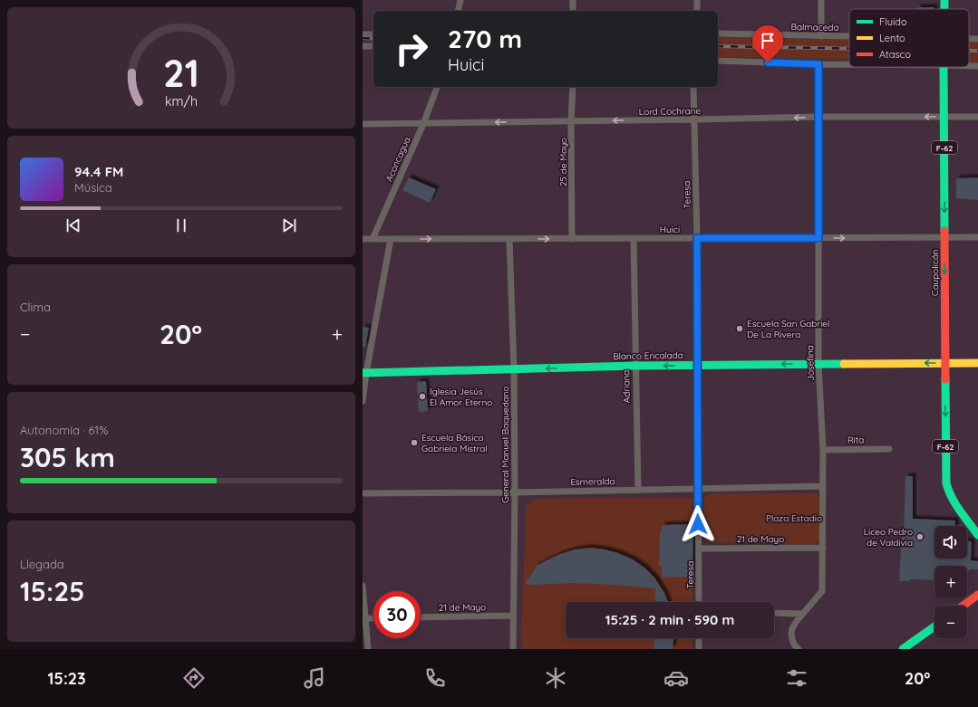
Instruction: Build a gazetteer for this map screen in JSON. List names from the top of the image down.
{
  "streets": {
    "street": [
      "Balmaceda",
      "Lord Cochrane",
      "F-62",
      "Aconcagua",
      "25 de Mayo",
      "Teresa",
      "Huici",
      "Caupolicán",
      "Blanco Encalada",
      "Josefina",
      "Adriana",
      "Rita",
      "General Manuel Baquedano",
      "Esmeralda",
      "21 de Mayo"
    ]
  },
  "crossings": [
    ["Lord Cochrane", "Aconcagua"],
    ["Lord Cochrane", "25 de Mayo"],
    ["Lord Cochrane", "Teresa"],
    ["Lord Cochrane", "Caupolicán"],
    ["Lord Cochrane", "Josefina"],
    ["Aconcagua", "Huici"],
    ["25 de Mayo", "Huici"],
    ["Teresa", "Huici"],
    ["Teresa", "Blanco Encalada"],
    ["Teresa", "Esmeralda"],
    ["Teresa", "21 de Mayo"],
    ["Huici", "Caupolicán"],
    ["Huici", "Josefina"],
    ["Huici", "Adriana"],
    ["Huici", "General Manuel Baquedano"],
    ["Caupolicán", "Blanco Encalada"],
    ["Blanco Encalada", "Josefina"],
    ["Blanco Encalada", "Adriana"],
    ["Blanco Encalada", "General Manuel Baquedano"],
    ["Josefina", "Rita"],
    ["Josefina", "Esmeralda"],
    ["Josefina", "21 de Mayo"],
    ["Adriana", "Esmeralda"],
    ["General Manuel Baquedano", "Esmeralda"],
    ["General Manuel Baquedano", "21 de Mayo"]
  ],
  "one_way": [
    "Lord Cochrane",
    "Huici",
    "Caupolicán",
    "Blanco Encalada"
  ],
  "parks": ["Plaza Estadio"],
  "places": [
    "Escuela San Gabriel De La Rivera",
    "Iglesia Jesús El Amor Eterno",
    "Escuela Básica Gabriela Mistral",
    "Liceo Pedro de Valdivia"
  ],
  "legend": ["Fluido", "Lento", "Atasco"],
  "page": {
    "turn": ["270 m", "Huici"],
    "song": ["94.4 FM", "Música"],
    "tile": [
      "Clima",
      ["Autonomía · 61%", "305 km"],
      ["Llegada", "15:25"]
    ],
    "heat": ["−", "20°", "+"],
    "map_buttons": ["+", "−"],
    "limit": "30",
    "trip": "15:25 · 2 min · 590 m",
    "tabs": ["15:23", "20°"],
    "gauge": ["21", "km/h"]
  }
}
